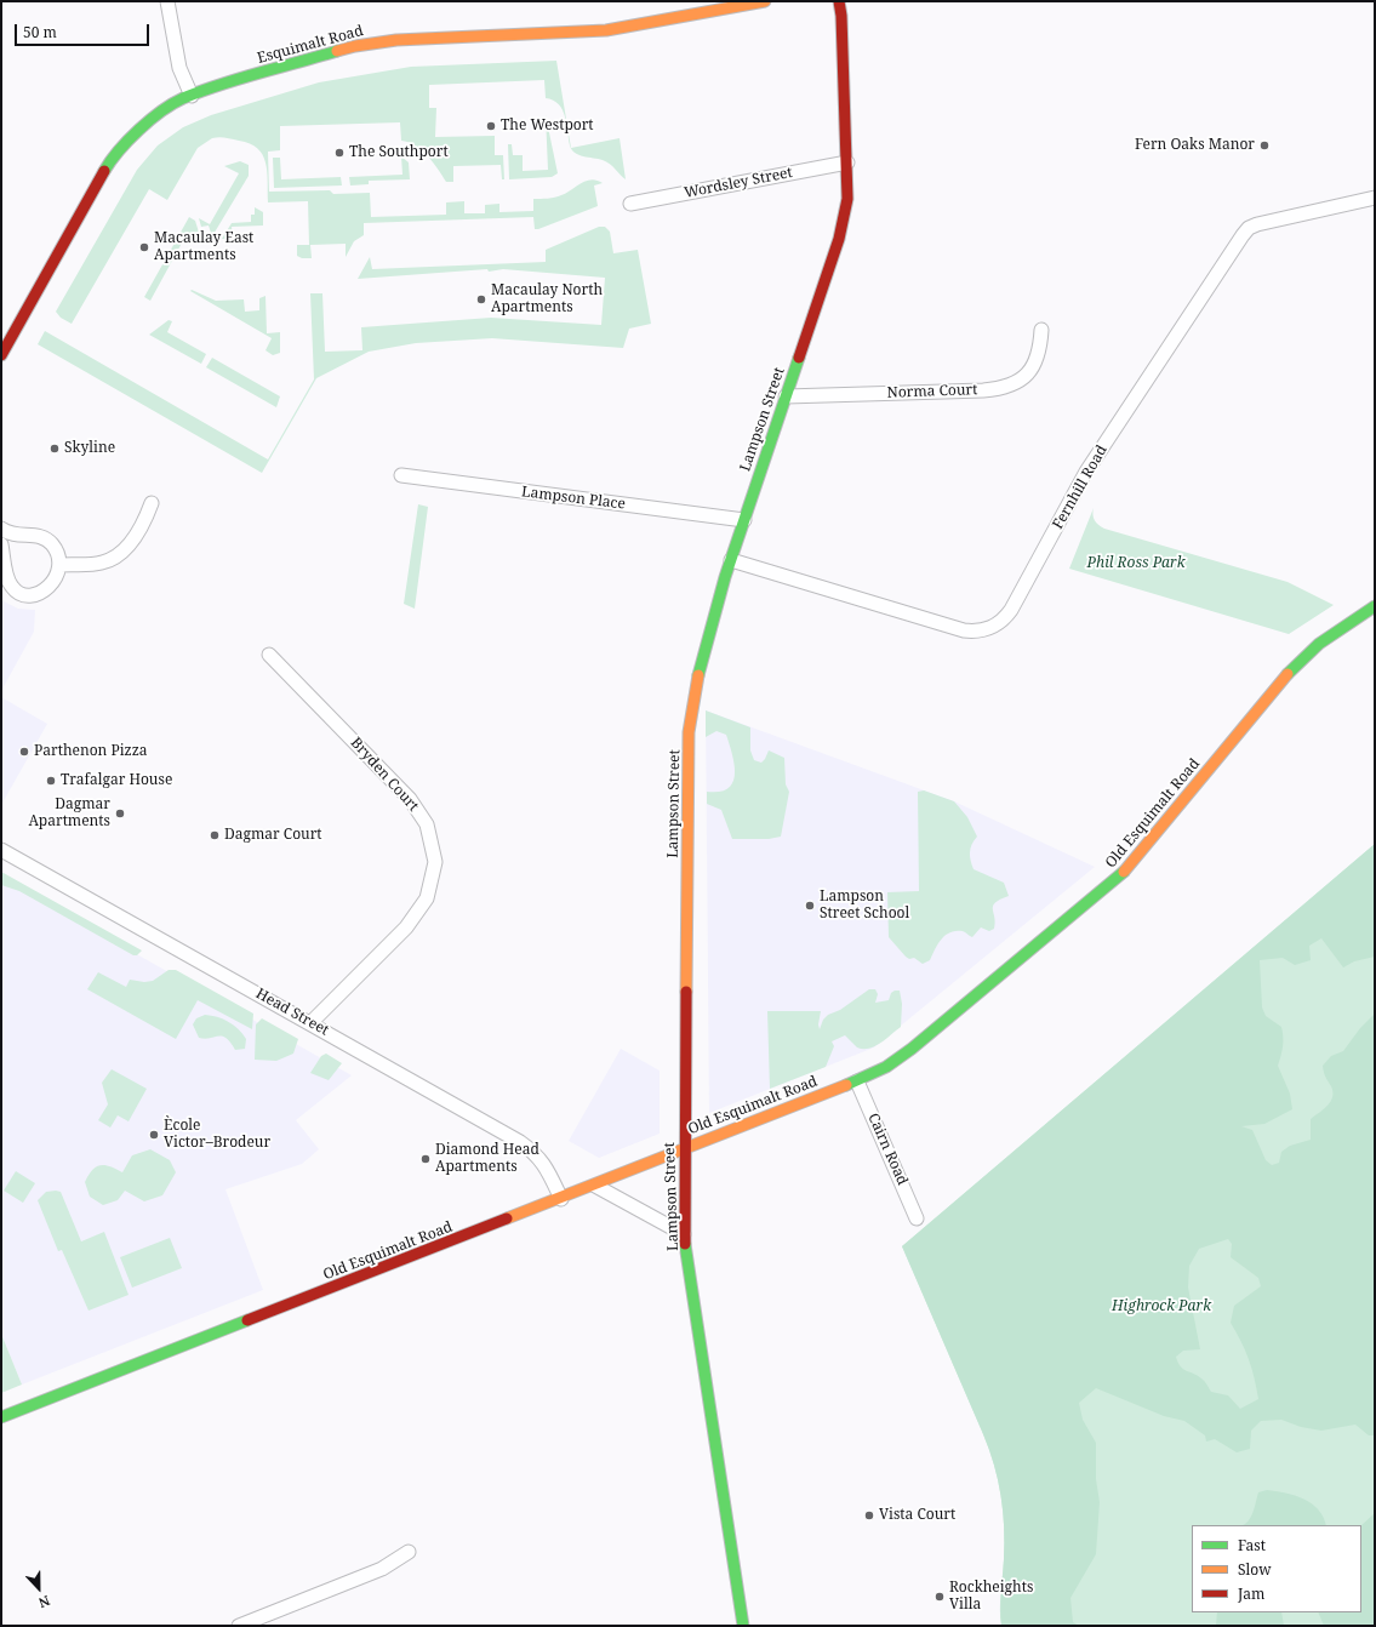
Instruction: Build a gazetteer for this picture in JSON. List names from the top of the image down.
{
  "streets": {
    "main road": ["Esquimalt Road", "Lampson Street", "Old Esquimalt Road"],
    "street": [
      "Wordsley Street",
      "Norma Court",
      "Fernhill Road",
      "Lampson Place",
      "Bryden Court",
      "Head Street",
      "Cairn Road"
    ]
  },
  "crossings": [
    ["Wordsley Street", "Lampson Street"],
    ["Norma Court", "Lampson Street"],
    ["Lampson Street", "Fernhill Road"],
    ["Lampson Street", "Lampson Place"],
    ["Lampson Street", "Old Esquimalt Road"],
    ["Bryden Court", "Head Street"],
    ["Old Esquimalt Road", "Head Street"],
    ["Old Esquimalt Road", "Cairn Road"]
  ],
  "parks": ["Phil Ross Park", "Highrock Park"],
  "places": [
    "The Westport",
    "Fern Oaks Manor",
    "The Southport",
    "Macaulay East Apartments",
    "Macaulay North Apartments",
    "Skyline",
    "Parthenon Pizza",
    "Trafalgar House",
    "Dagmar Apartments",
    "Dagmar Court",
    "Lampson Street School",
    "Ècole Victor–Brodeur",
    "Diamond Head Apartments",
    "Vista Court",
    "Rockheights Villa"
  ],
  "legend": ["Fast", "Slow", "Jam"],
  "scale_bar": "50 m",
  "north": "bottom"
}
